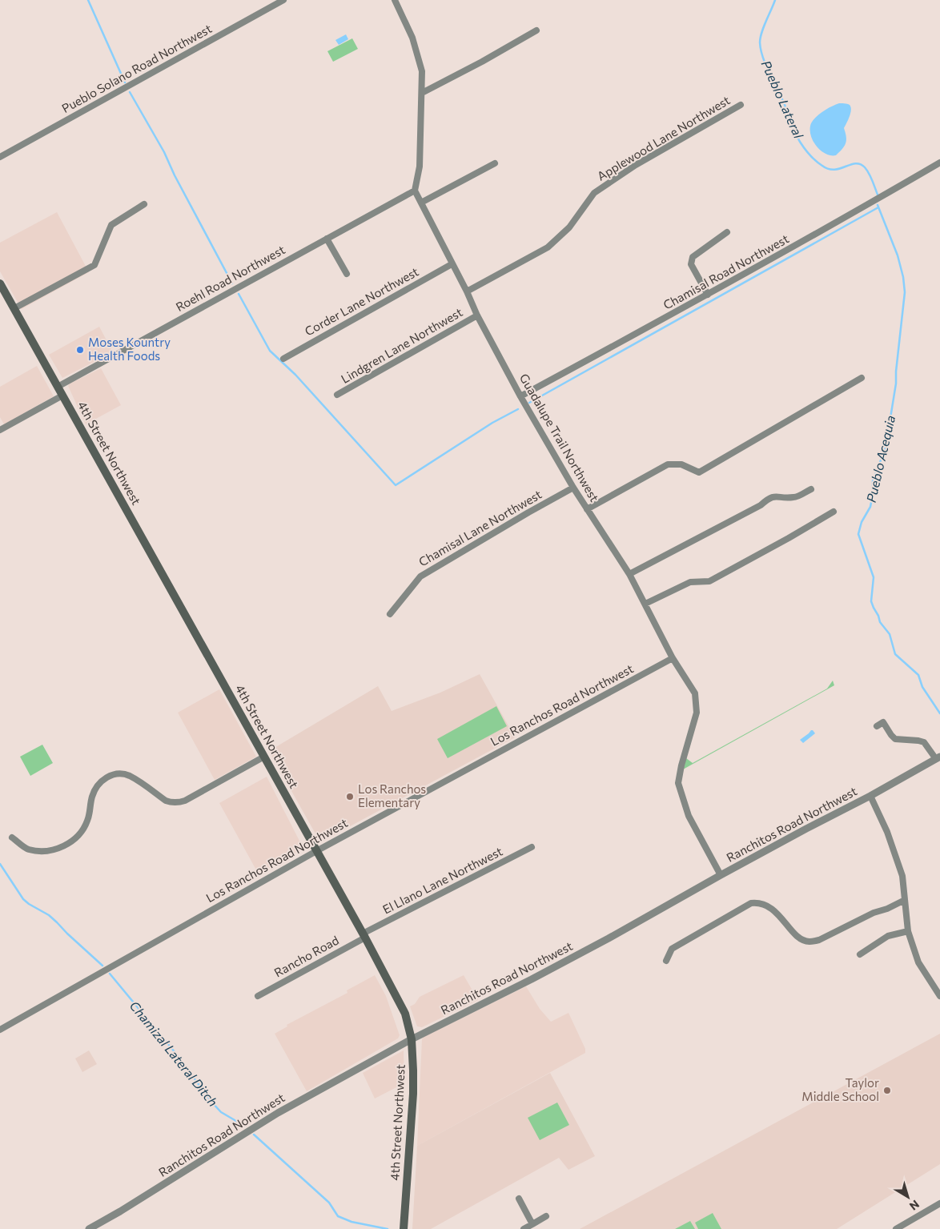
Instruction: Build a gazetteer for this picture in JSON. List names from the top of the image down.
{
  "streets": {
    "main road": ["4th Street Northwest"],
    "street": [
      "Pueblo Solano Road Northwest",
      "Applewood Lane Northwest",
      "Chamisal Road Northwest",
      "Roehl Road Northwest",
      "Corder Lane Northwest",
      "Lindgren Lane Northwest",
      "Guadalupe Trail Northwest",
      "Chamisal Lane Northwest",
      "Los Ranchos Road Northwest",
      "Ranchitos Road Northwest",
      "El Llano Lane Northwest",
      "Rancho Road"
    ]
  },
  "crossings": [
    ["Applewood Lane Northwest", "Guadalupe Trail Northwest"],
    ["Chamisal Road Northwest", "Guadalupe Trail Northwest"],
    ["Roehl Road Northwest", "Guadalupe Trail Northwest"],
    ["Roehl Road Northwest", "4th Street Northwest"],
    ["Corder Lane Northwest", "Guadalupe Trail Northwest"],
    ["Lindgren Lane Northwest", "Guadalupe Trail Northwest"],
    ["Guadalupe Trail Northwest", "Chamisal Lane Northwest"],
    ["Guadalupe Trail Northwest", "Los Ranchos Road Northwest"],
    ["Guadalupe Trail Northwest", "Ranchitos Road Northwest"],
    ["4th Street Northwest", "Los Ranchos Road Northwest"],
    ["4th Street Northwest", "Ranchitos Road Northwest"],
    ["4th Street Northwest", "El Llano Lane Northwest"],
    ["4th Street Northwest", "Rancho Road"],
    ["El Llano Lane Northwest", "Rancho Road"]
  ],
  "water": ["Pueblo Lateral", "Pueblo Acequia", "Chamizal Lateral Ditch"],
  "places": ["Moses Kountry Health Foods", "Los Ranchos Elementary", "Taylor Middle School"],
  "north": "bottom right"
}
